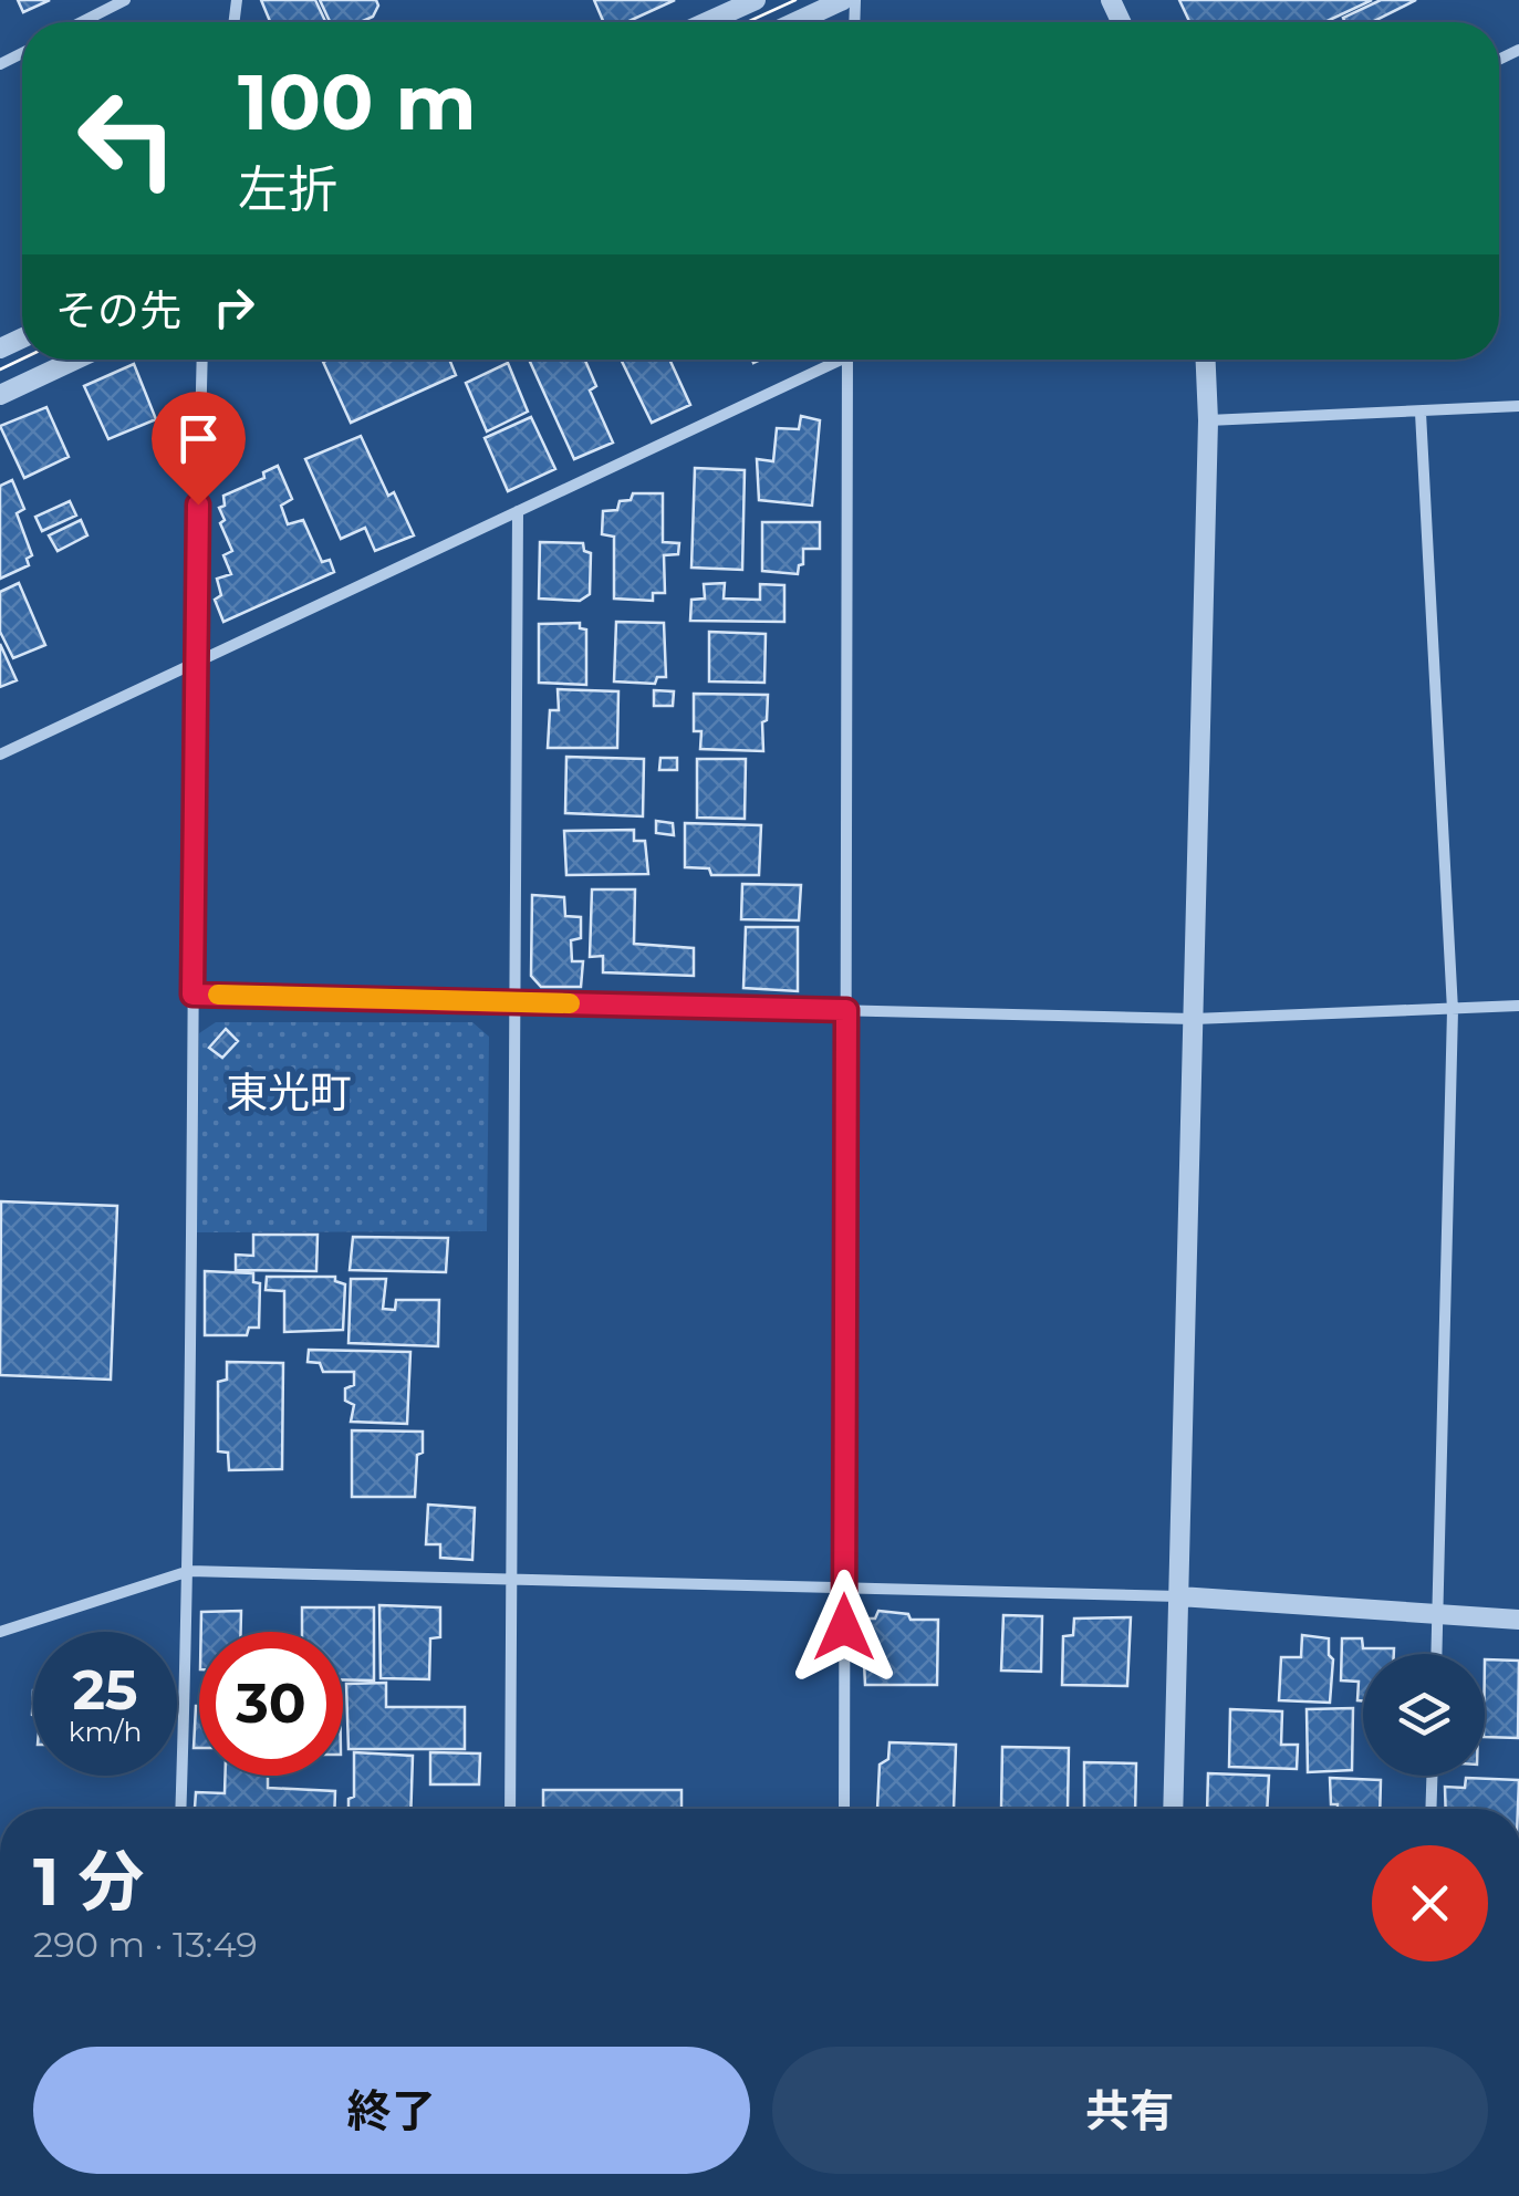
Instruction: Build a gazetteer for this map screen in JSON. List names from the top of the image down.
{
  "districts": ["東光町"],
  "page": {
    "turn": ["100 m", "左折"],
    "then": "その先",
    "speed": "25 km/h",
    "limit": "30",
    "heading": ["1 分", "290 m · 13:49"],
    "buttons": ["終了", "共有"]
  }
}
